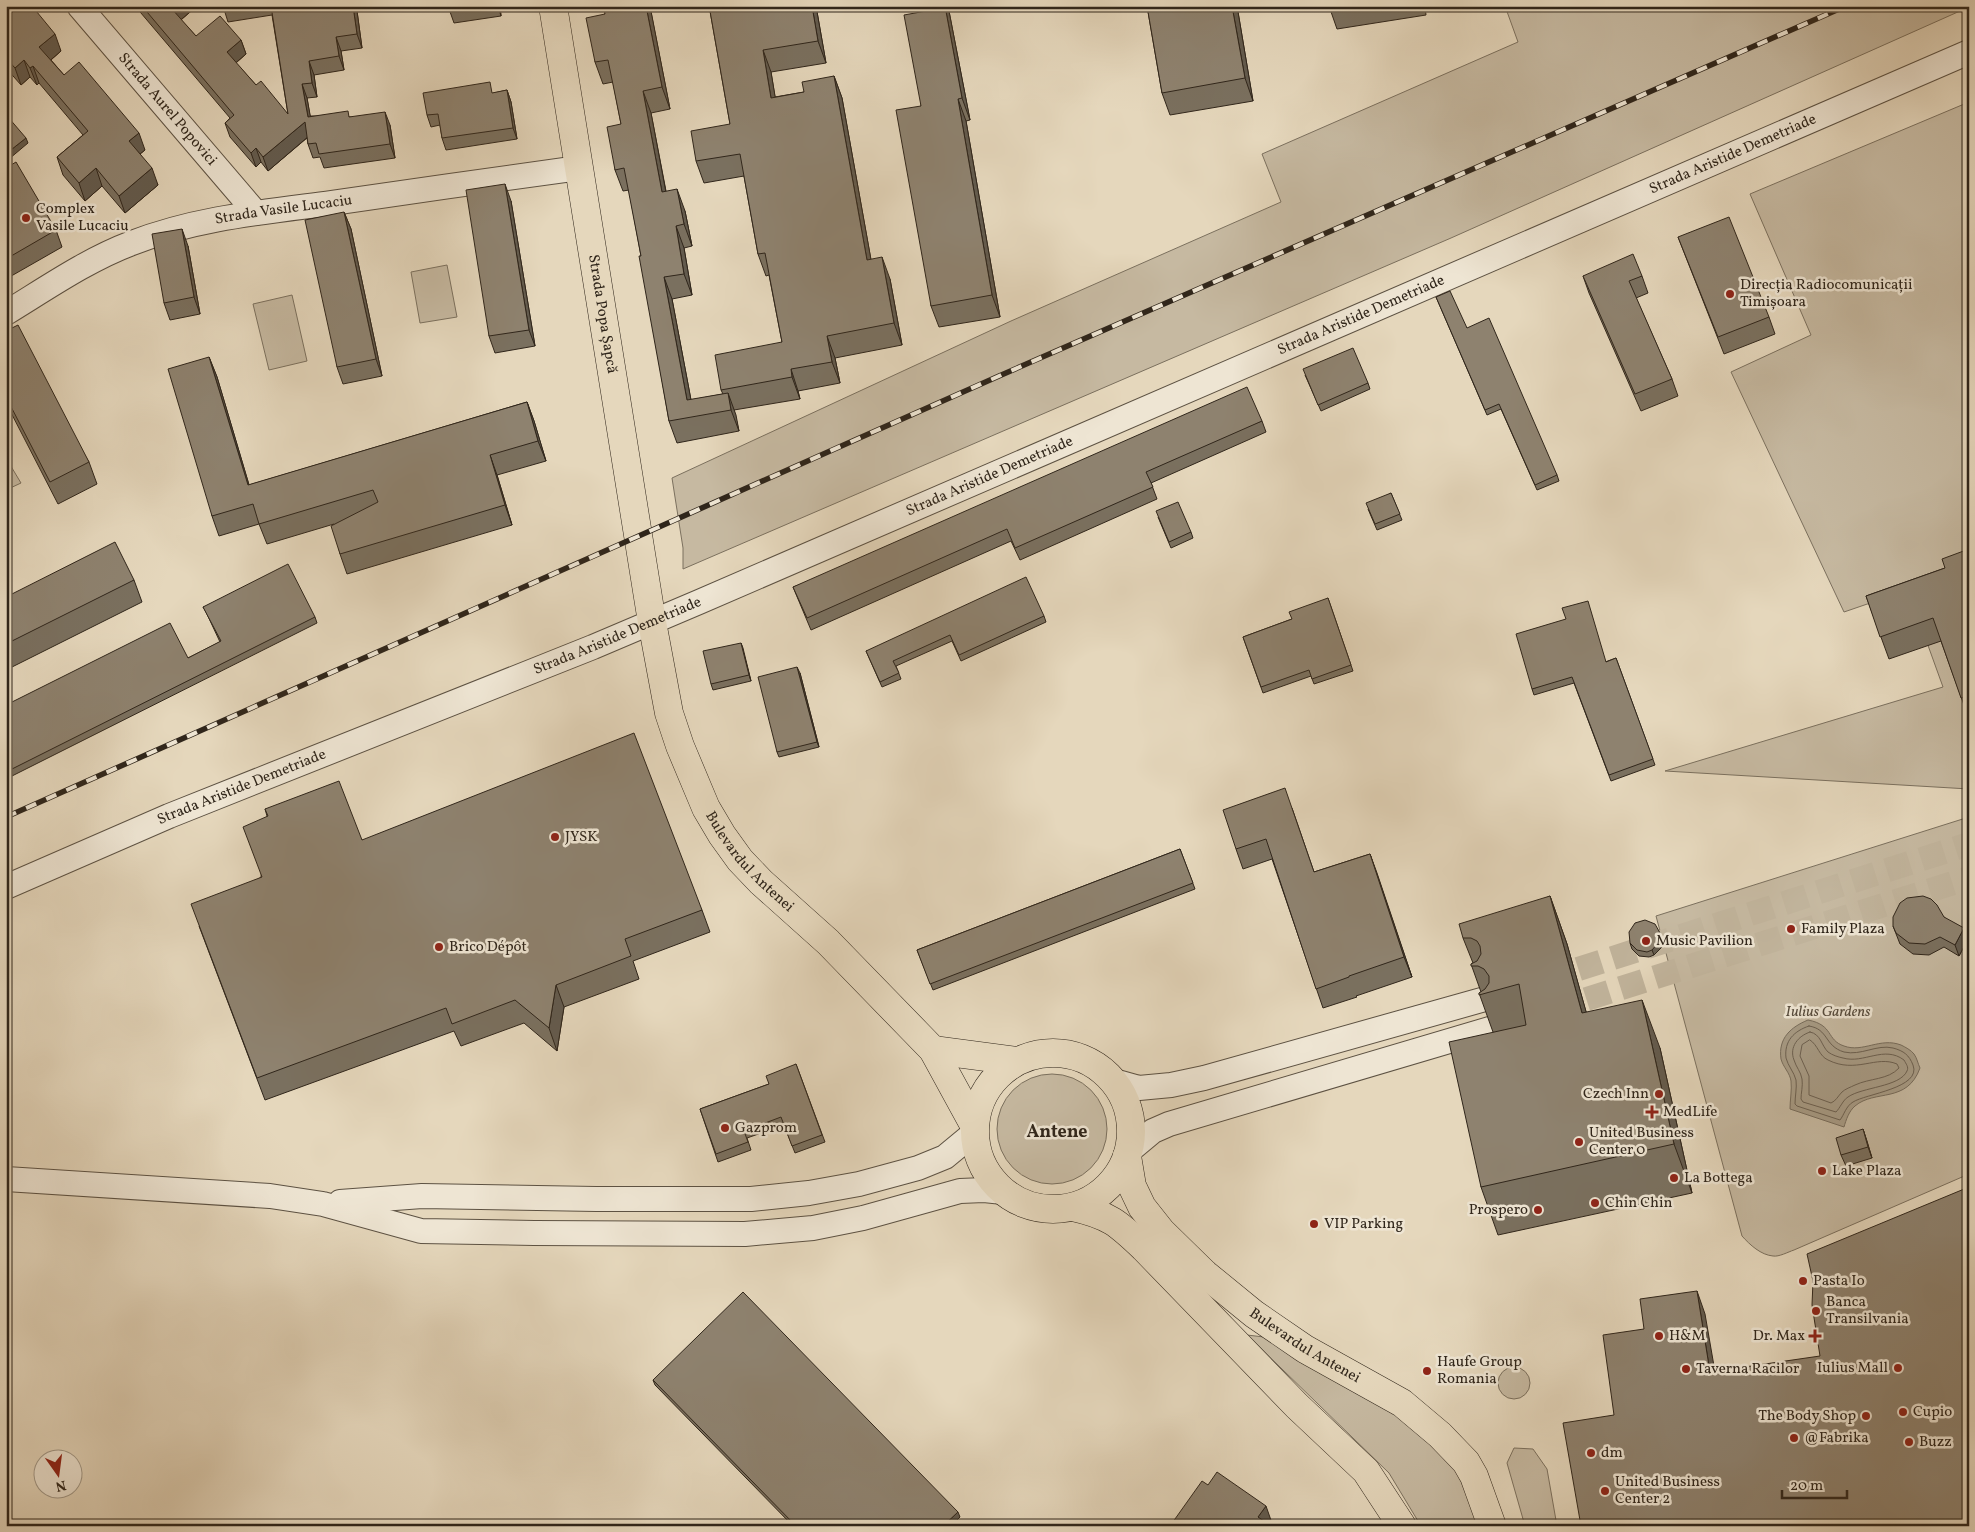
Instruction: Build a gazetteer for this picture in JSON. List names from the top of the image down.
{
  "streets": {
    "main road": ["Strada Popa Șapcă", "Bulevardul Antenei"],
    "street": ["Strada Aurel Popovici", "Strada Aristide Demetriade", "Strada Vasile Lucaciu"]
  },
  "crossings": [
    ["Strada Aurel Popovici", "Strada Vasile Lucaciu"],
    ["Strada Aristide Demetriade", "Strada Popa Șapcă"],
    ["Strada Aristide Demetriade", "Bulevardul Antenei"],
    ["Strada Vasile Lucaciu", "Strada Popa Șapcă"],
    ["Strada Popa Șapcă", "Bulevardul Antenei"]
  ],
  "districts": ["Antene"],
  "parks": ["Iulius Gardens"],
  "places": {
    "other": [
      "Complex Vasile Lucaciu",
      "Direcția Radiocomunicații Timișoara",
      "JYSK",
      "Family Plaza",
      "Music Pavilion",
      "Brico Dépôt",
      "Czech Inn",
      "Gazprom",
      "United Business Center 0",
      "Lake Plaza",
      "La Bottega",
      "Chin Chin",
      "Prospero",
      "VIP Parking",
      "Pasta Io",
      "Banca Transilvania",
      "H&M",
      "Iulius Mall",
      "Taverna Racilor",
      "Haufe Group Romania",
      "Cupio",
      "The Body Shop",
      "@Fabrika",
      "Buzz",
      "dm",
      "United Business Center 2"
    ],
    "health": ["MedLife", "Dr. Max"]
  },
  "scale_bar": "20 m",
  "north": "bottom"
}
